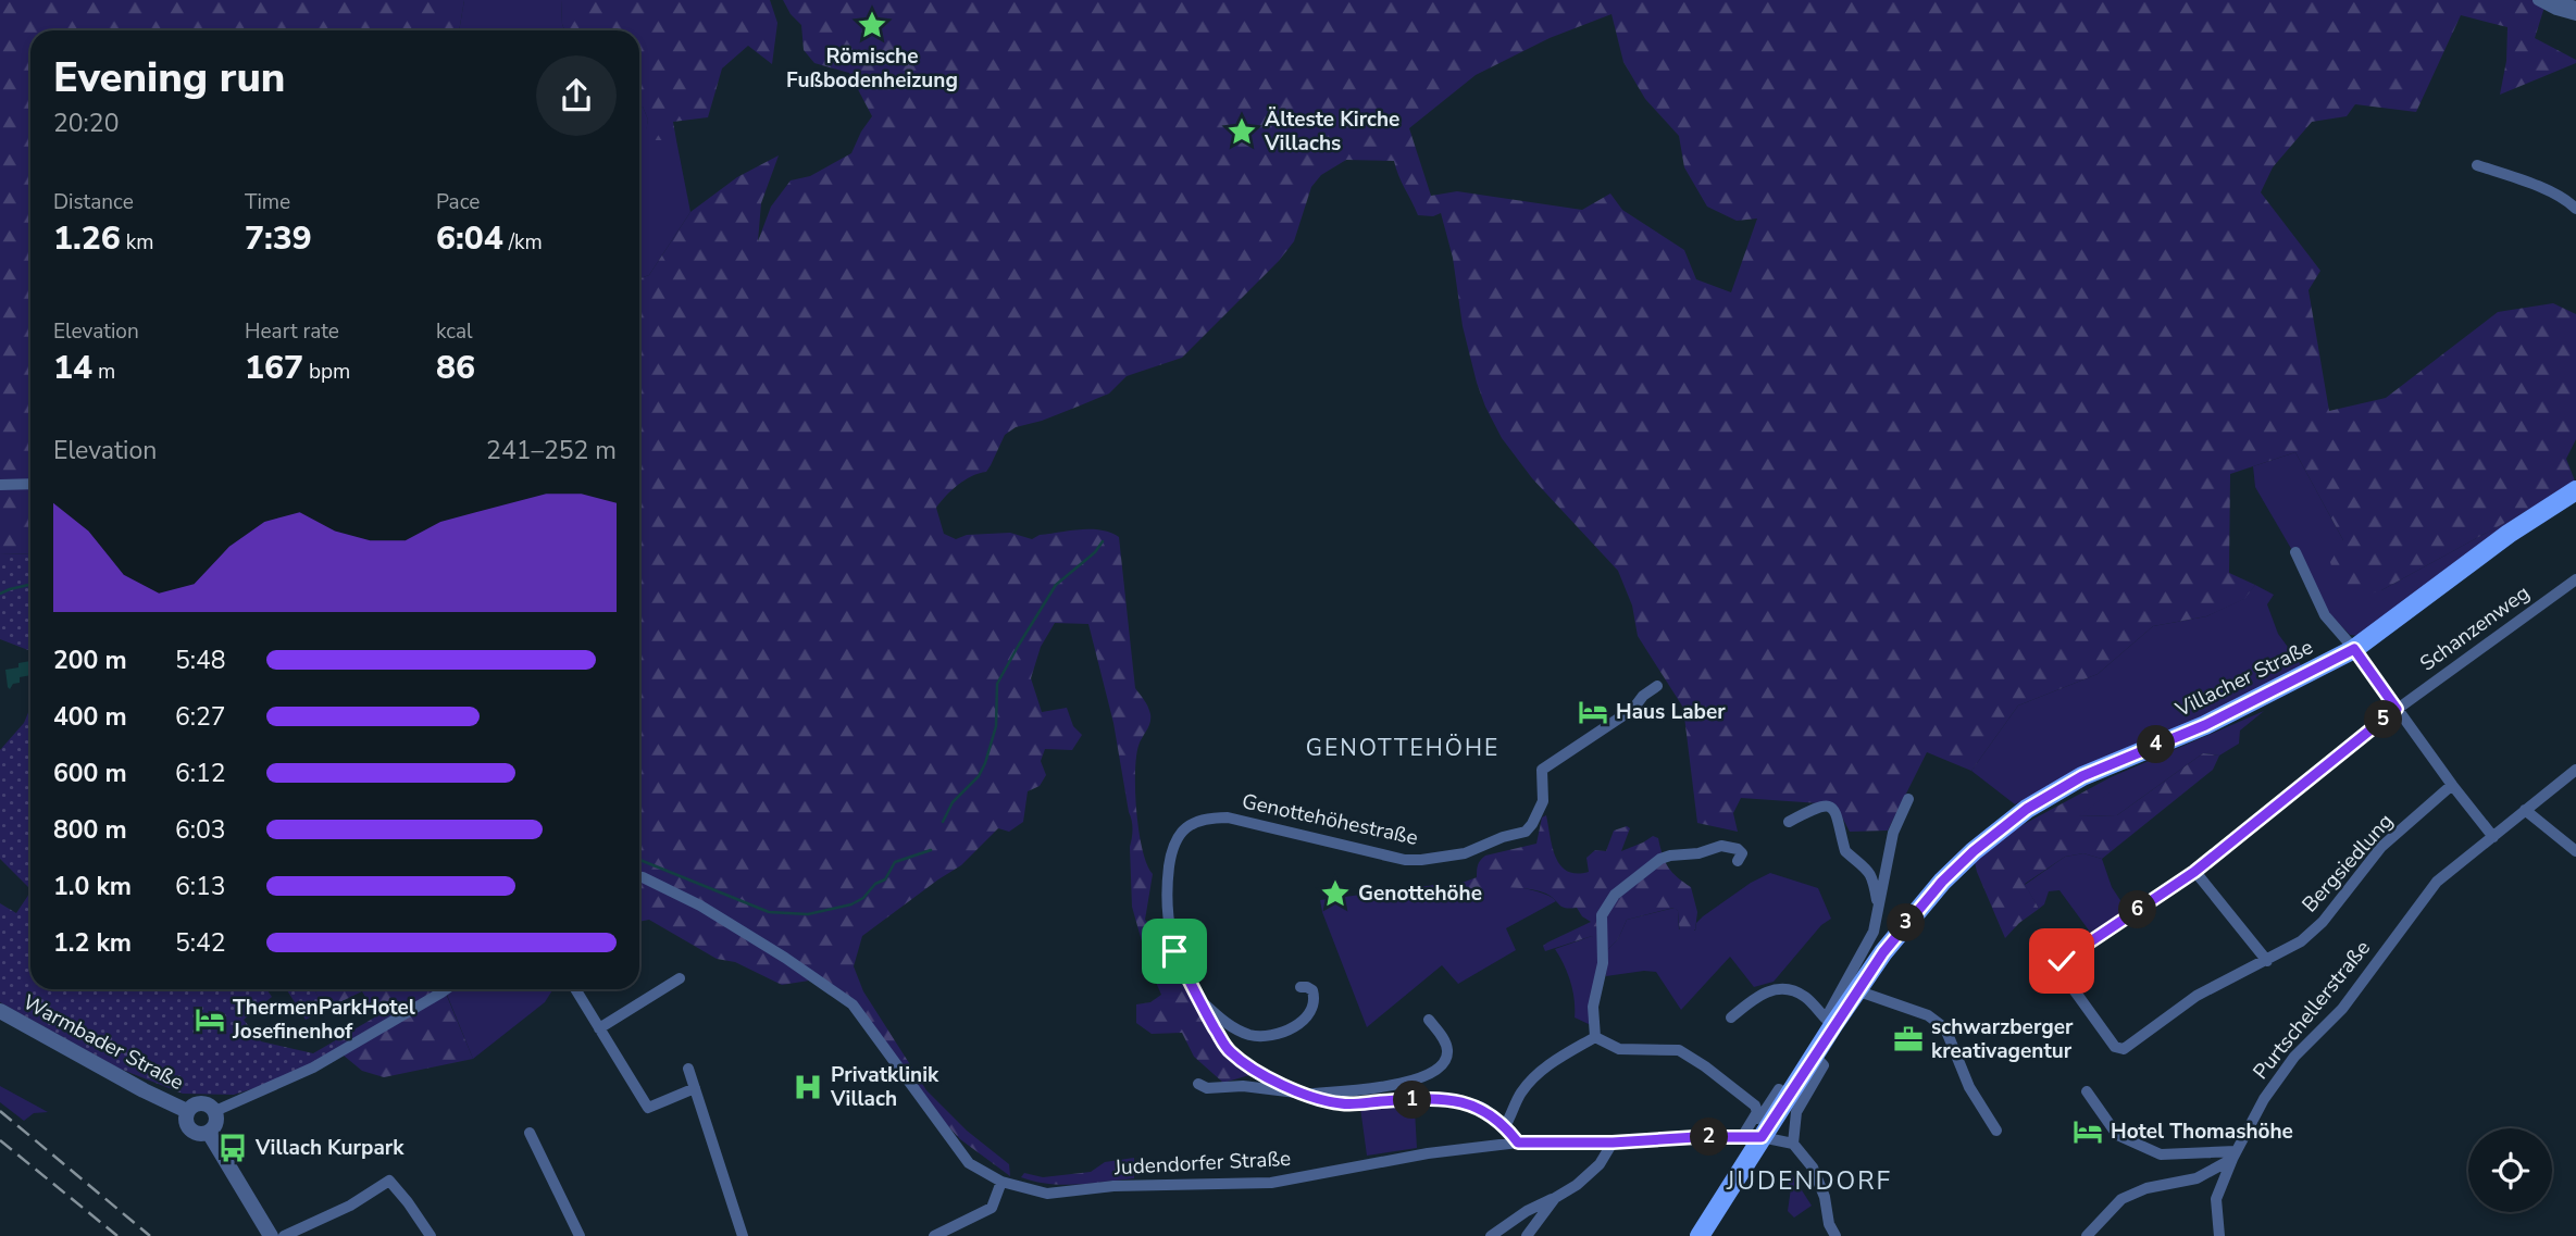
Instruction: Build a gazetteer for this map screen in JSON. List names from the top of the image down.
{
  "streets": {
    "main road": ["Villacher Straße"],
    "street": [
      "Schanzenweg",
      "Genottehöhestraße",
      "Bergsiedlung",
      "Purtschellerstraße",
      "Warmbader Straße",
      "Judendorfer Straße"
    ]
  },
  "crossings": [
    ["Schanzenweg", "Bergsiedlung"],
    ["Villacher Straße", "Judendorfer Straße"],
    ["Genottehöhestraße", "Judendorfer Straße"]
  ],
  "districts": ["GENOTTEHÖHE", "JUDENDORF"],
  "places": {
    "place": ["Römische Fußbodenheizung", "Älteste Kirche Villachs", "Genottehöhe"],
    "hotel": ["Haus Laber", "ThermenParkHotel Josefinenhof", "Hotel Thomashöhe"],
    "office": ["schwarzberger kreativagentur"],
    "hospital": ["Privatklinik Villach"],
    "bus stop": ["Villach Kurpark"]
  },
  "page": {
    "heading": ["Evening run", "20:20"],
    "stats": [
      ["Distance", "1.26 km"],
      ["Time", "7:39"],
      ["Pace", "6:04 /km"],
      ["Elevation", "14 m"],
      ["Heart rate", "167 bpm"],
      ["kcal", "86"]
    ],
    "chart": ["Elevation", "241–252 m"],
    "list": [
      {
        "name": "200 m",
        "note": "5:48"
      },
      {
        "name": "400 m",
        "note": "6:27"
      },
      {
        "name": "600 m",
        "note": "6:12"
      },
      {
        "name": "800 m",
        "note": "6:03"
      },
      {
        "name": "1.0 km",
        "note": "6:13"
      },
      {
        "name": "1.2 km",
        "note": "5:42"
      }
    ],
    "pins": [
      "5",
      "4",
      "6",
      "3",
      "1",
      "2"
    ]
  }
}
